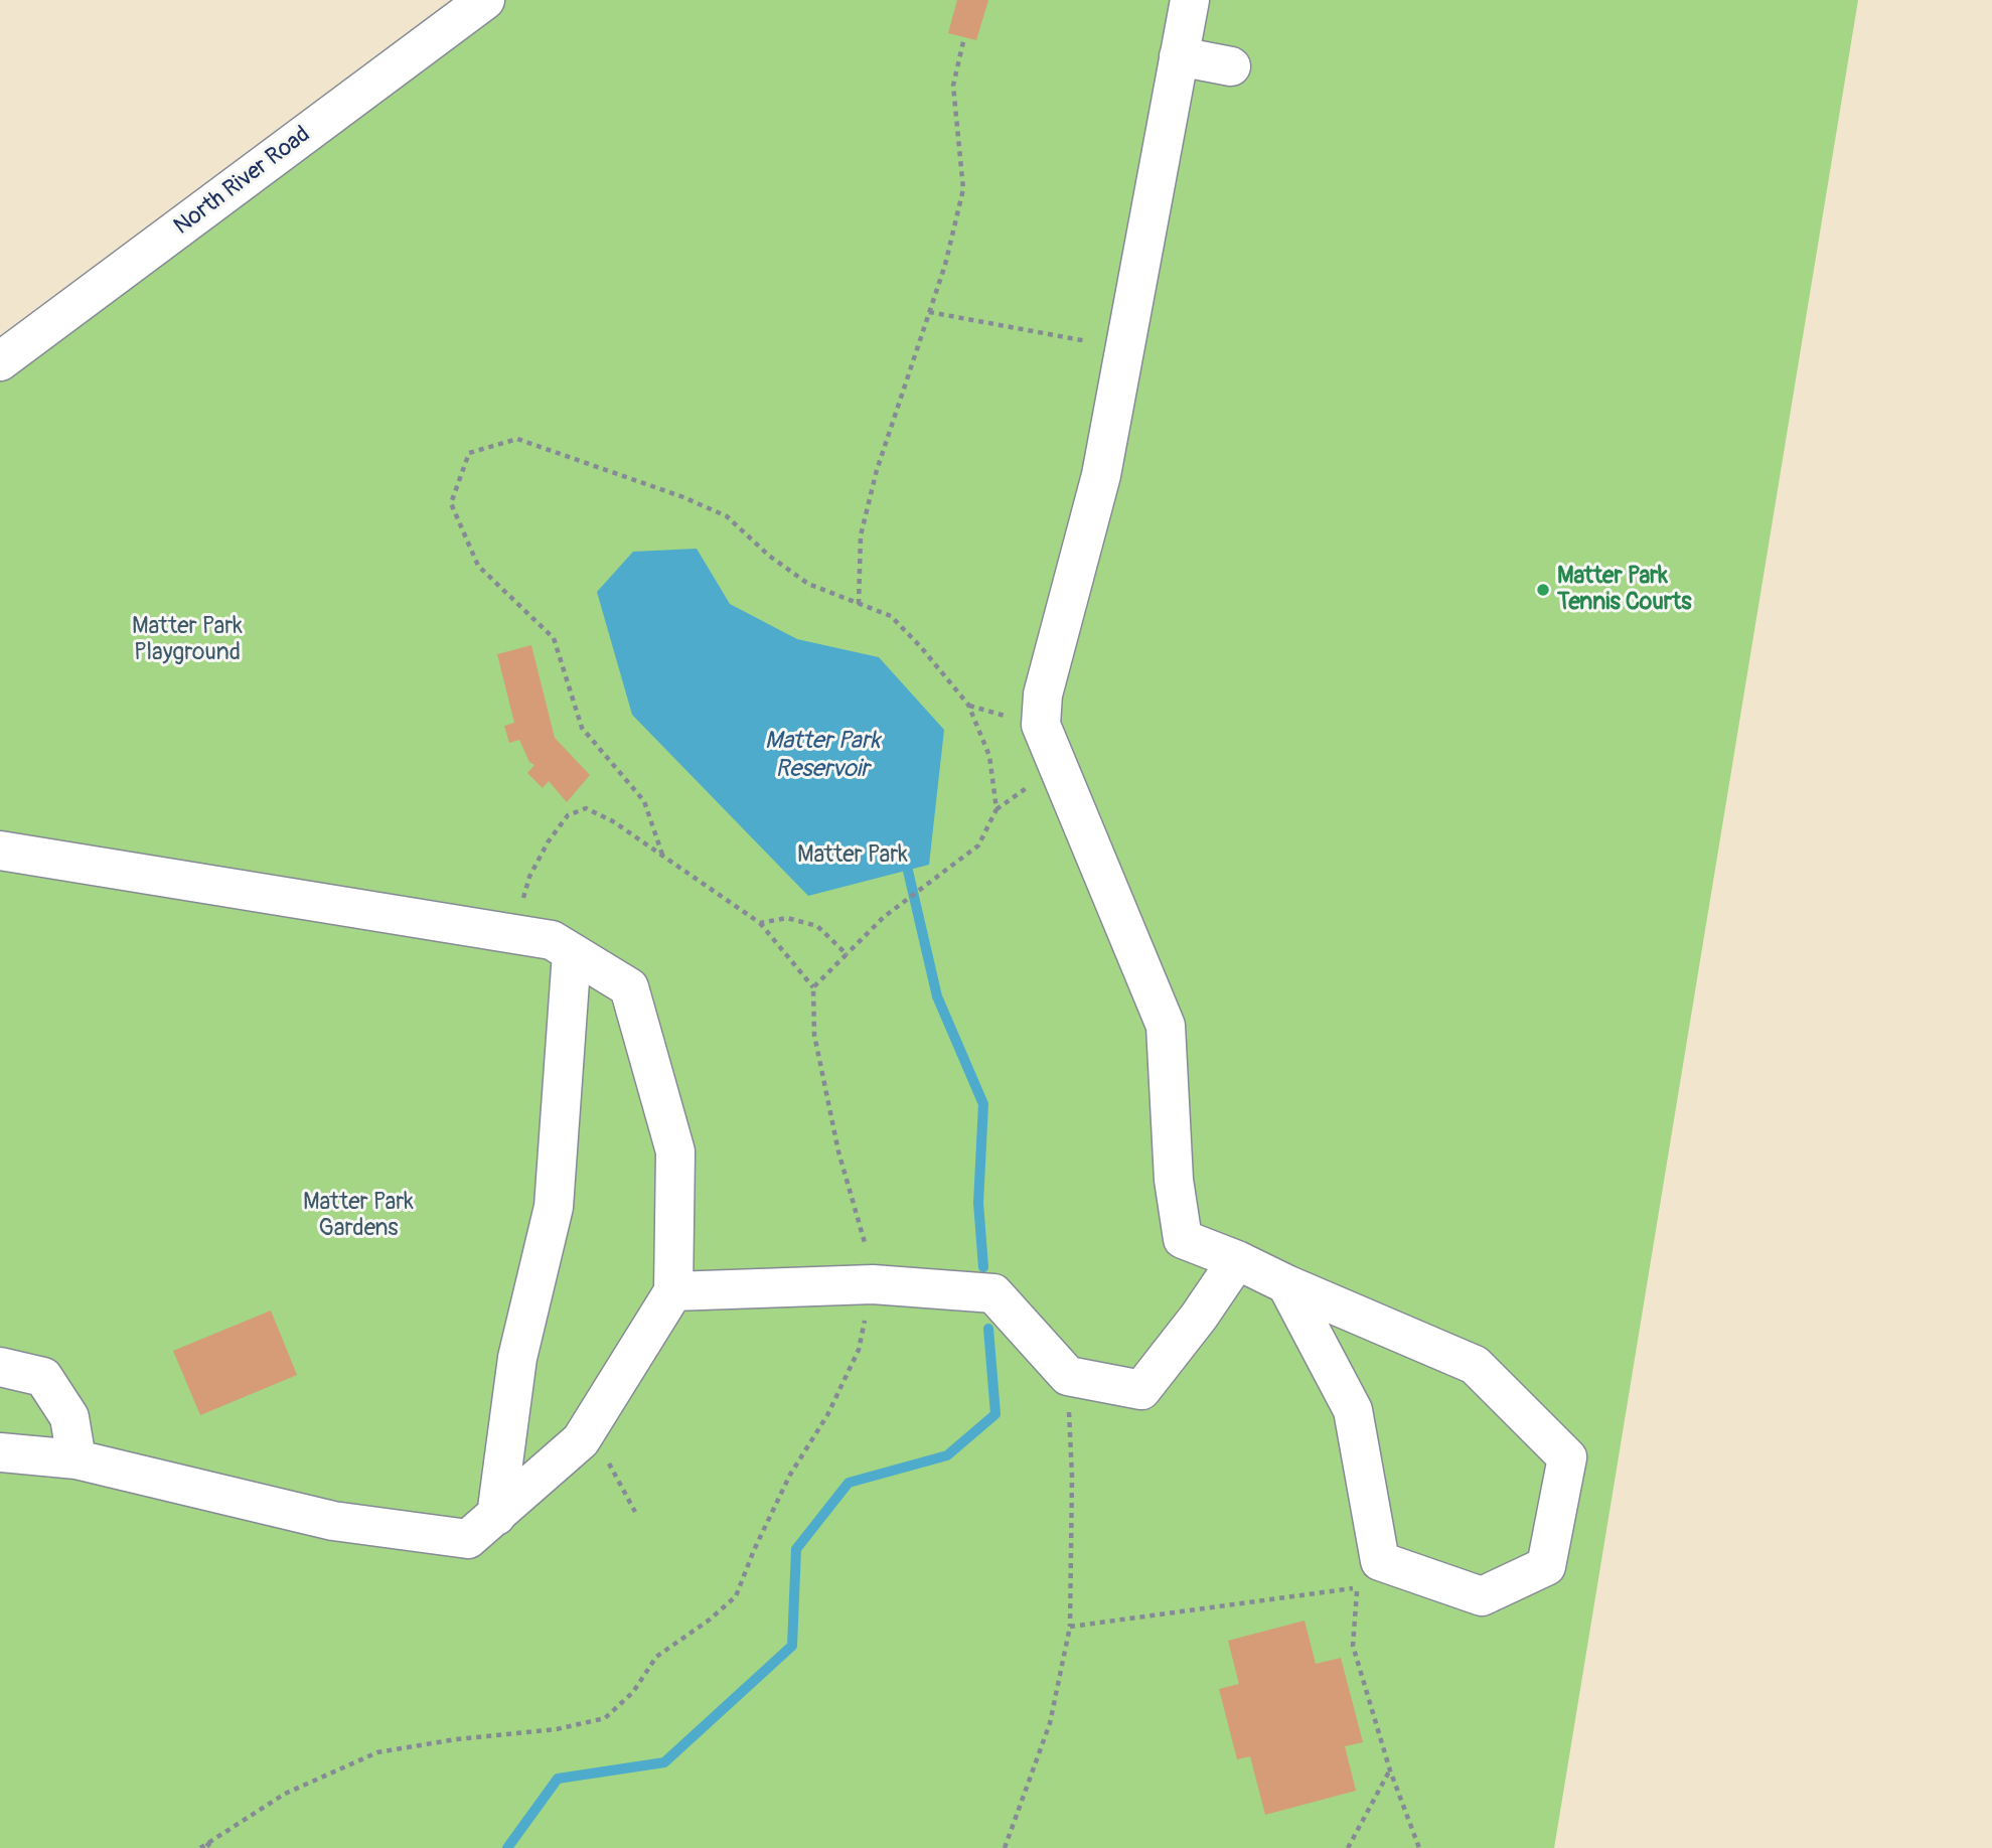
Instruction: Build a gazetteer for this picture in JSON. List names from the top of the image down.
{
  "streets": {
    "street": ["North River Road"]
  },
  "water": ["Matter Park Reservoir"],
  "parks": ["Matter Park Playground", "Matter Park", "Matter Park Gardens"],
  "places": ["Matter Park Tennis Courts"]
}
